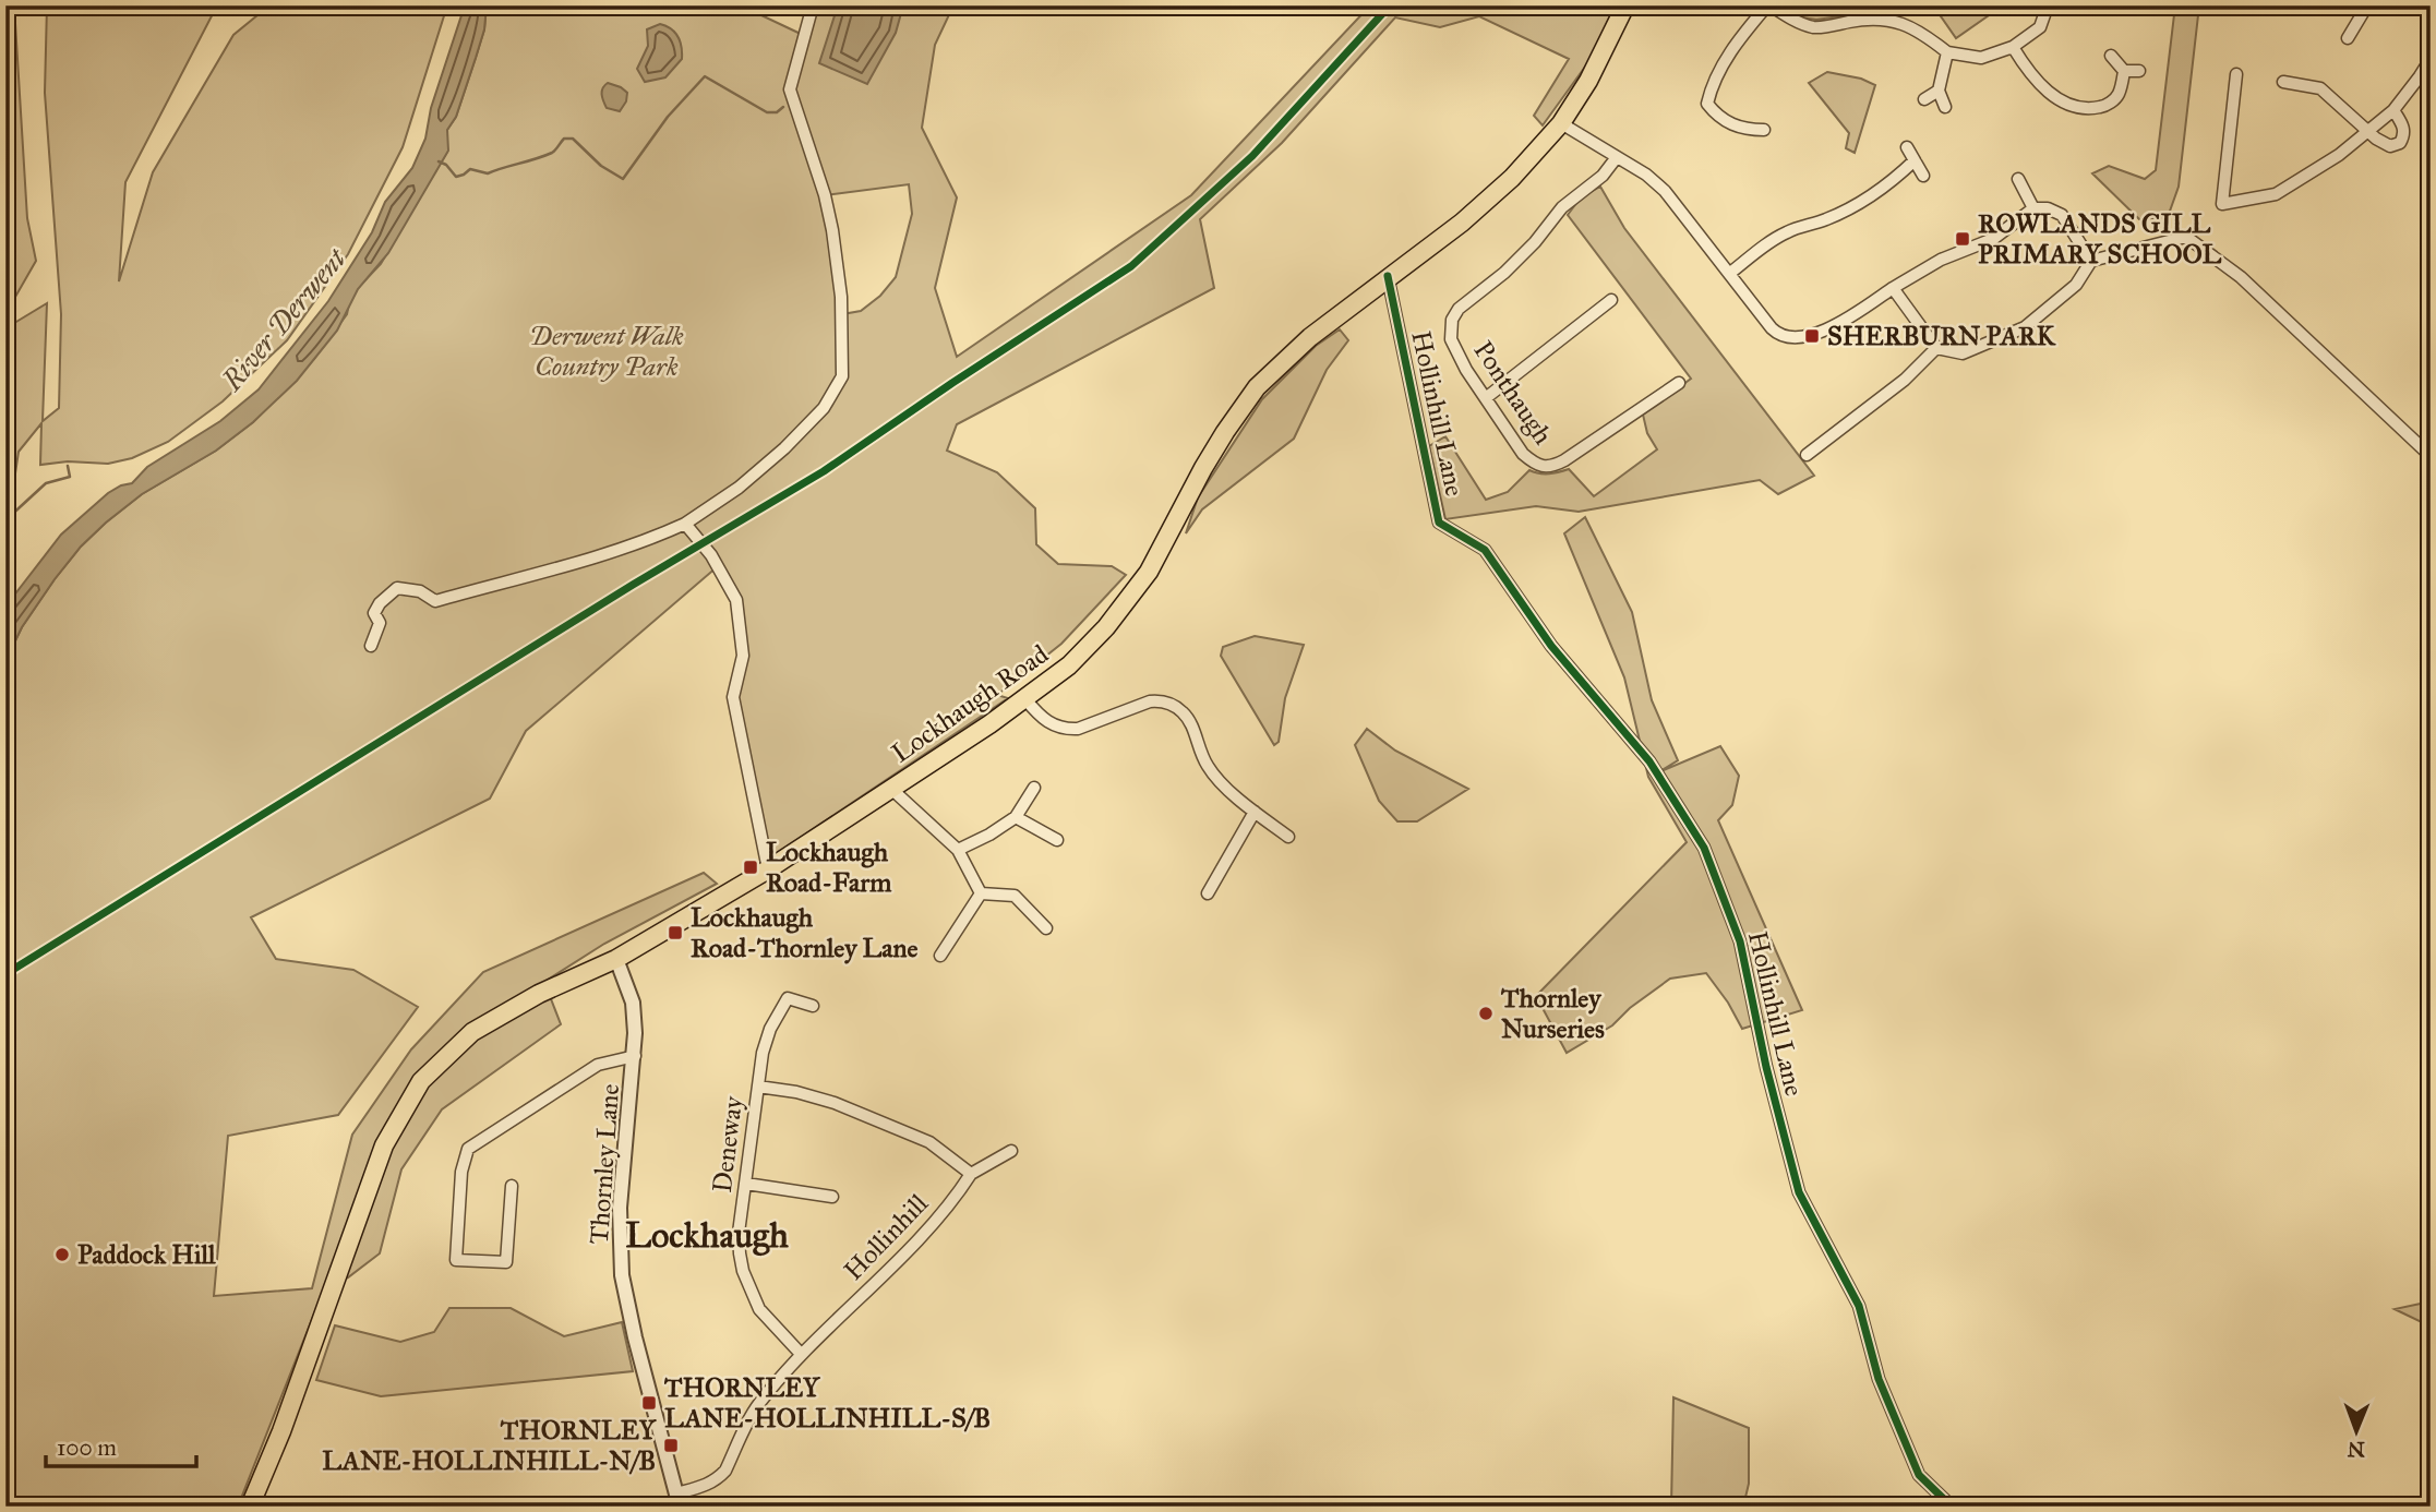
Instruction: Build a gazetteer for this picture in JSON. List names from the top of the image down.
{
  "streets": {
    "main road": ["Lockhaugh Road"],
    "street": [
      "Ponthaugh",
      "Hollinhill Lane",
      "Deneway",
      "Thornley Lane",
      "Hollinhill"
    ]
  },
  "crossings": [
    ["Hollinhill Lane", "Lockhaugh Road"],
    ["Lockhaugh Road", "Thornley Lane"],
    ["Deneway", "Hollinhill"],
    ["Thornley Lane", "Hollinhill"]
  ],
  "districts": ["Lockhaugh"],
  "water": ["River Derwent"],
  "parks": ["Derwent Walk Country Park"],
  "places": {
    "transit": [
      "ROWLANDS GILL PRIMARY SCHOOL",
      "SHERBURN PARK",
      "Lockhaugh Road-Farm",
      "Lockhaugh Road-Thornley Lane",
      "THORNLEY LANE-HOLLINHILL-S/B",
      "THORNLEY LANE-HOLLINHILL-N/B"
    ],
    "other": ["Thornley Nurseries", "Paddock Hill"]
  },
  "scale_bar": "100 m",
  "north": "bottom"
}
